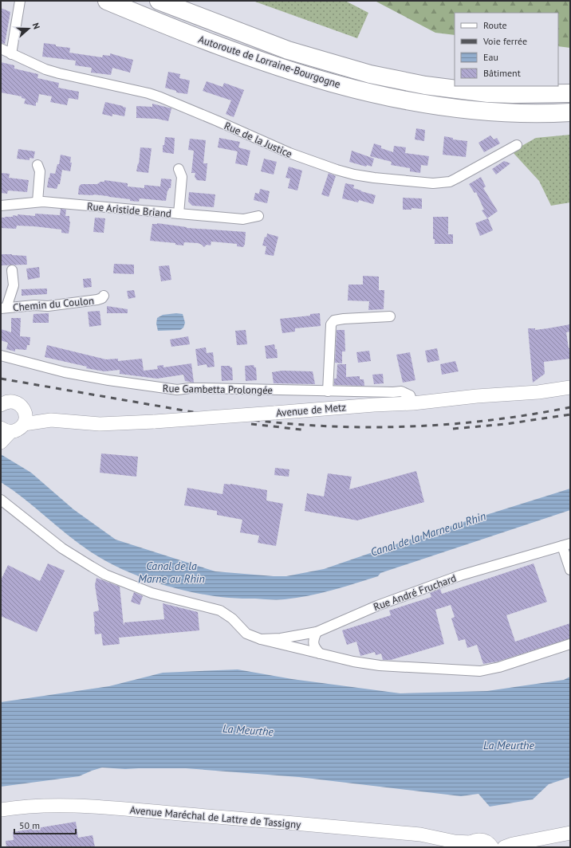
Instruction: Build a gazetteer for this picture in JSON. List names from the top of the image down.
{
  "streets": {
    "highway": ["Autoroute de Lorraine-Bourgogne"],
    "main road": ["Avenue de Metz", "Avenue Maréchal de Lattre de Tassigny"],
    "street": [
      "Rue de la Justice",
      "Rue Aristide Briand",
      "Chemin du Coulon",
      "Rue Gambetta Prolongée",
      "Rue André Fruchard"
    ]
  },
  "crossings": [
    ["Rue Gambetta Prolongée", "Avenue de Metz"]
  ],
  "water": ["Canal de la Marne au Rhin", "La Meurthe"],
  "legend": [
    "Route",
    "Voie ferrée",
    "Eau",
    "Bâtiment"
  ],
  "scale_bar": "50 m",
  "north": "right"
}
